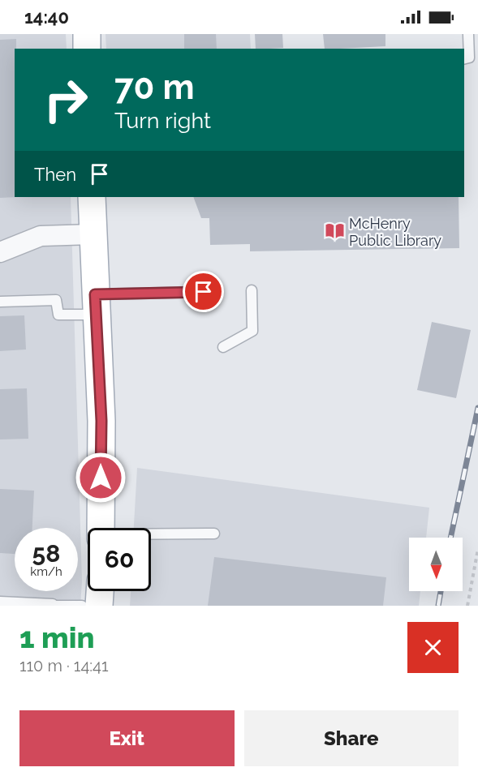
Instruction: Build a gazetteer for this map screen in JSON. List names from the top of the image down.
{
  "places": {
    "library": ["McHenry Public Library"]
  },
  "north": "bottom",
  "page": {
    "status": "14:40",
    "turn": ["70 m", "Turn right"],
    "then": "Then",
    "speed": "58 km/h",
    "limit": "60",
    "heading": ["1 min", "110 m · 14:41"],
    "buttons": ["Exit", "Share"]
  }
}
